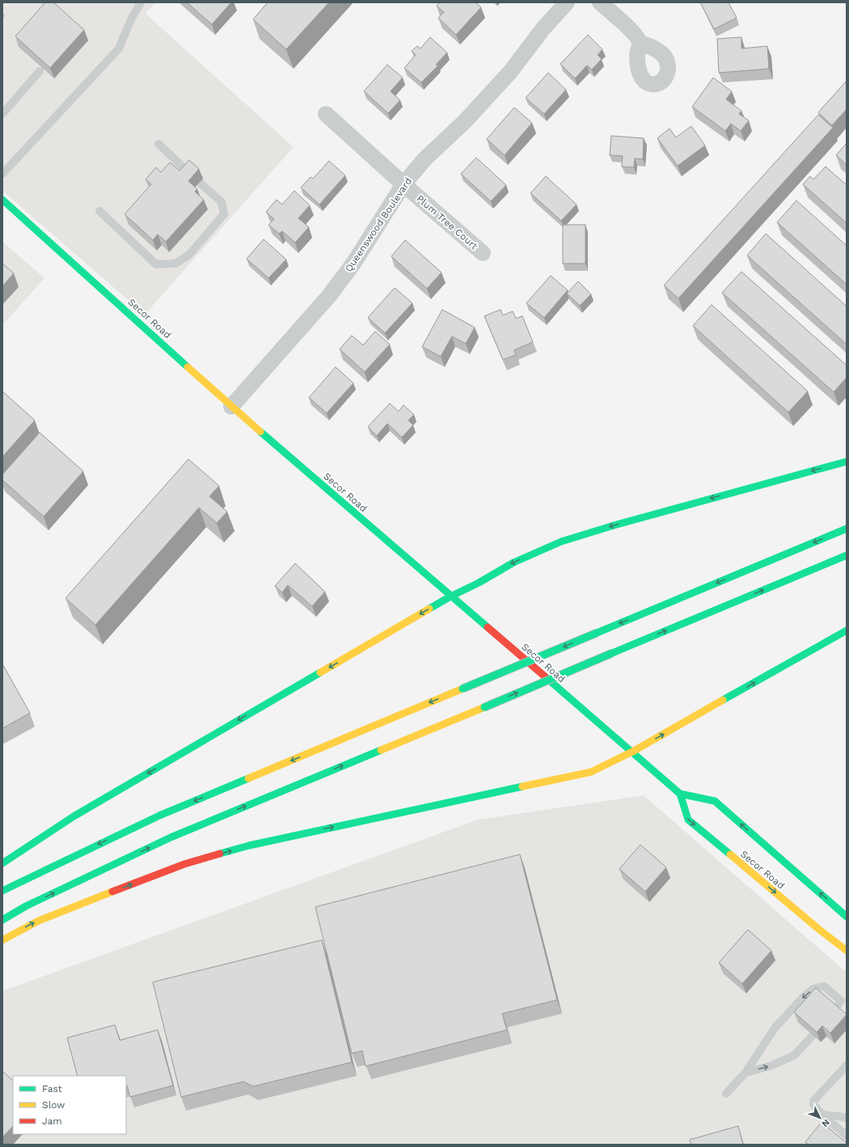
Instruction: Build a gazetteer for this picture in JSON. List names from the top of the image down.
{
  "streets": {
    "main road": ["Secor Road"],
    "street": ["Plum Tree Court", "Queenswood Boulevard"]
  },
  "crossings": [
    ["Plum Tree Court", "Queenswood Boulevard"],
    ["Queenswood Boulevard", "Secor Road"]
  ],
  "legend": ["Fast", "Slow", "Jam"],
  "north": "bottom right"
}
